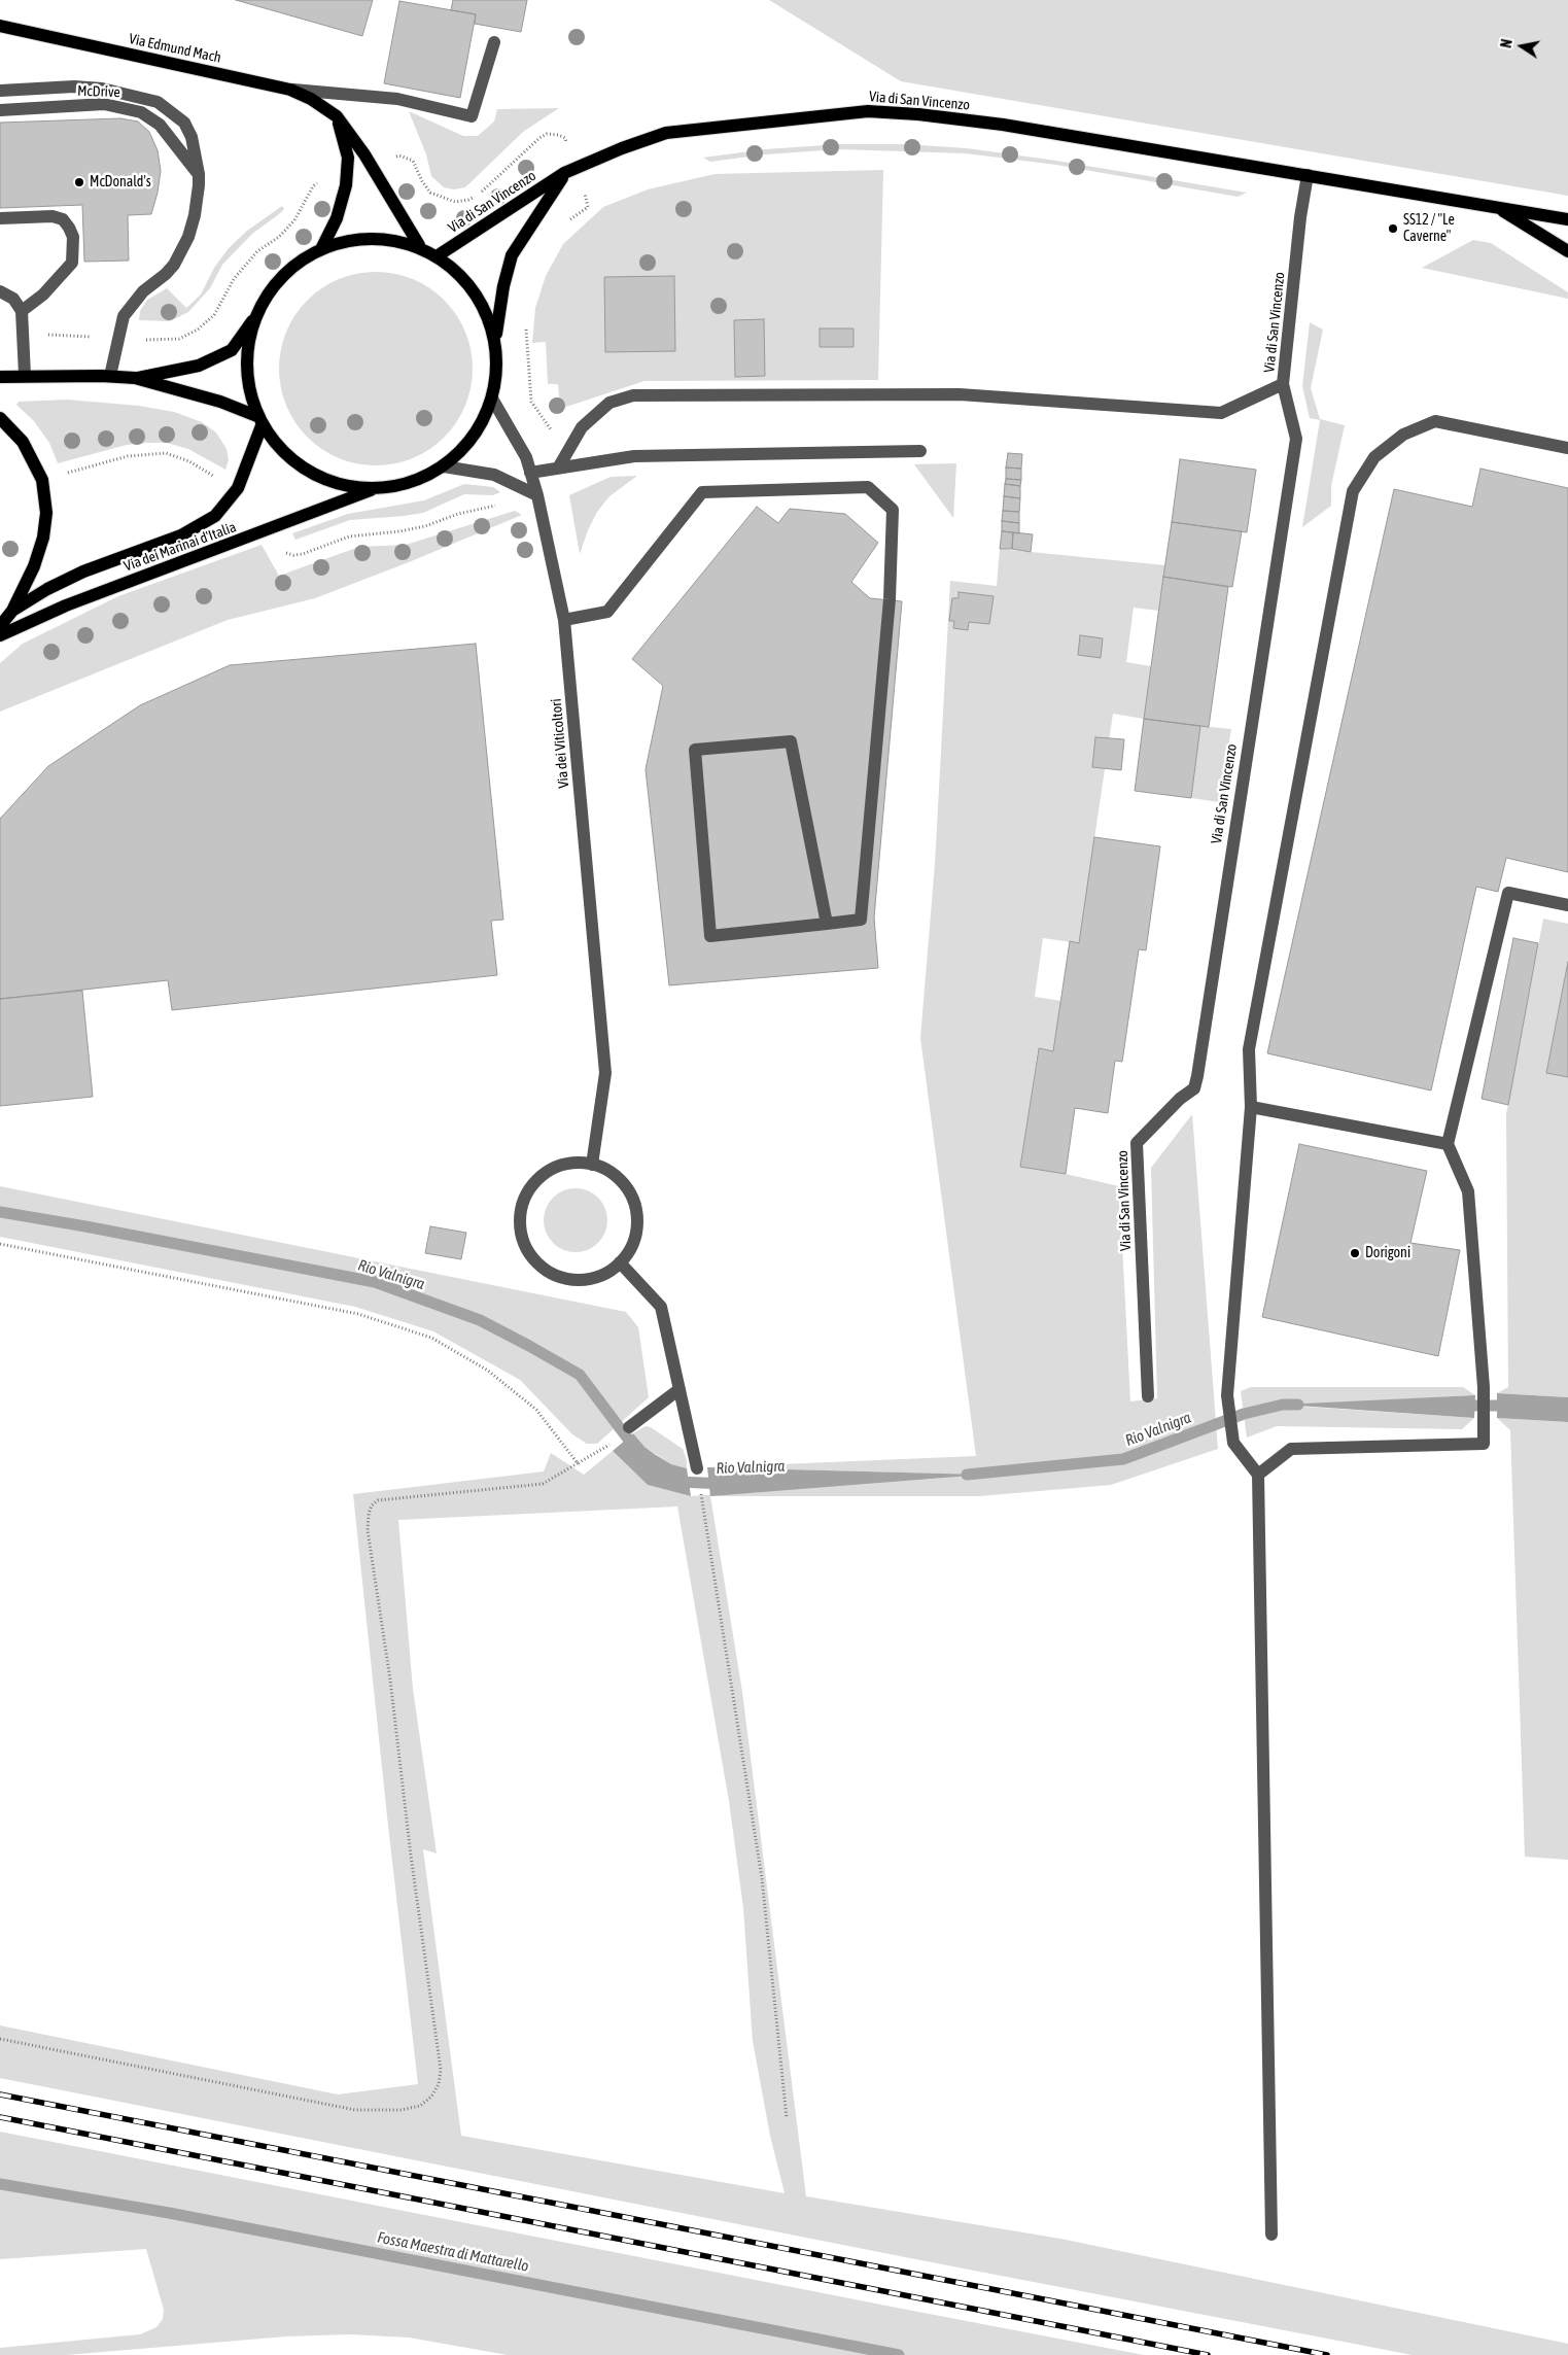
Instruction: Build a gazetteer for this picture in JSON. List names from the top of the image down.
{
  "streets": {
    "main road": ["Via Edmund Mach", "Via di San Vincenzo", "Via dei Marinai d'Italia"],
    "street": ["McDrive", "Via dei Viticoltori"]
  },
  "water": ["Rio Valnigra", "Fossa Maestra di Mattarello"],
  "places": ["McDonald's", "SS12 / \"Le Caverne\"", "Dorigoni"],
  "north": "left"
}
